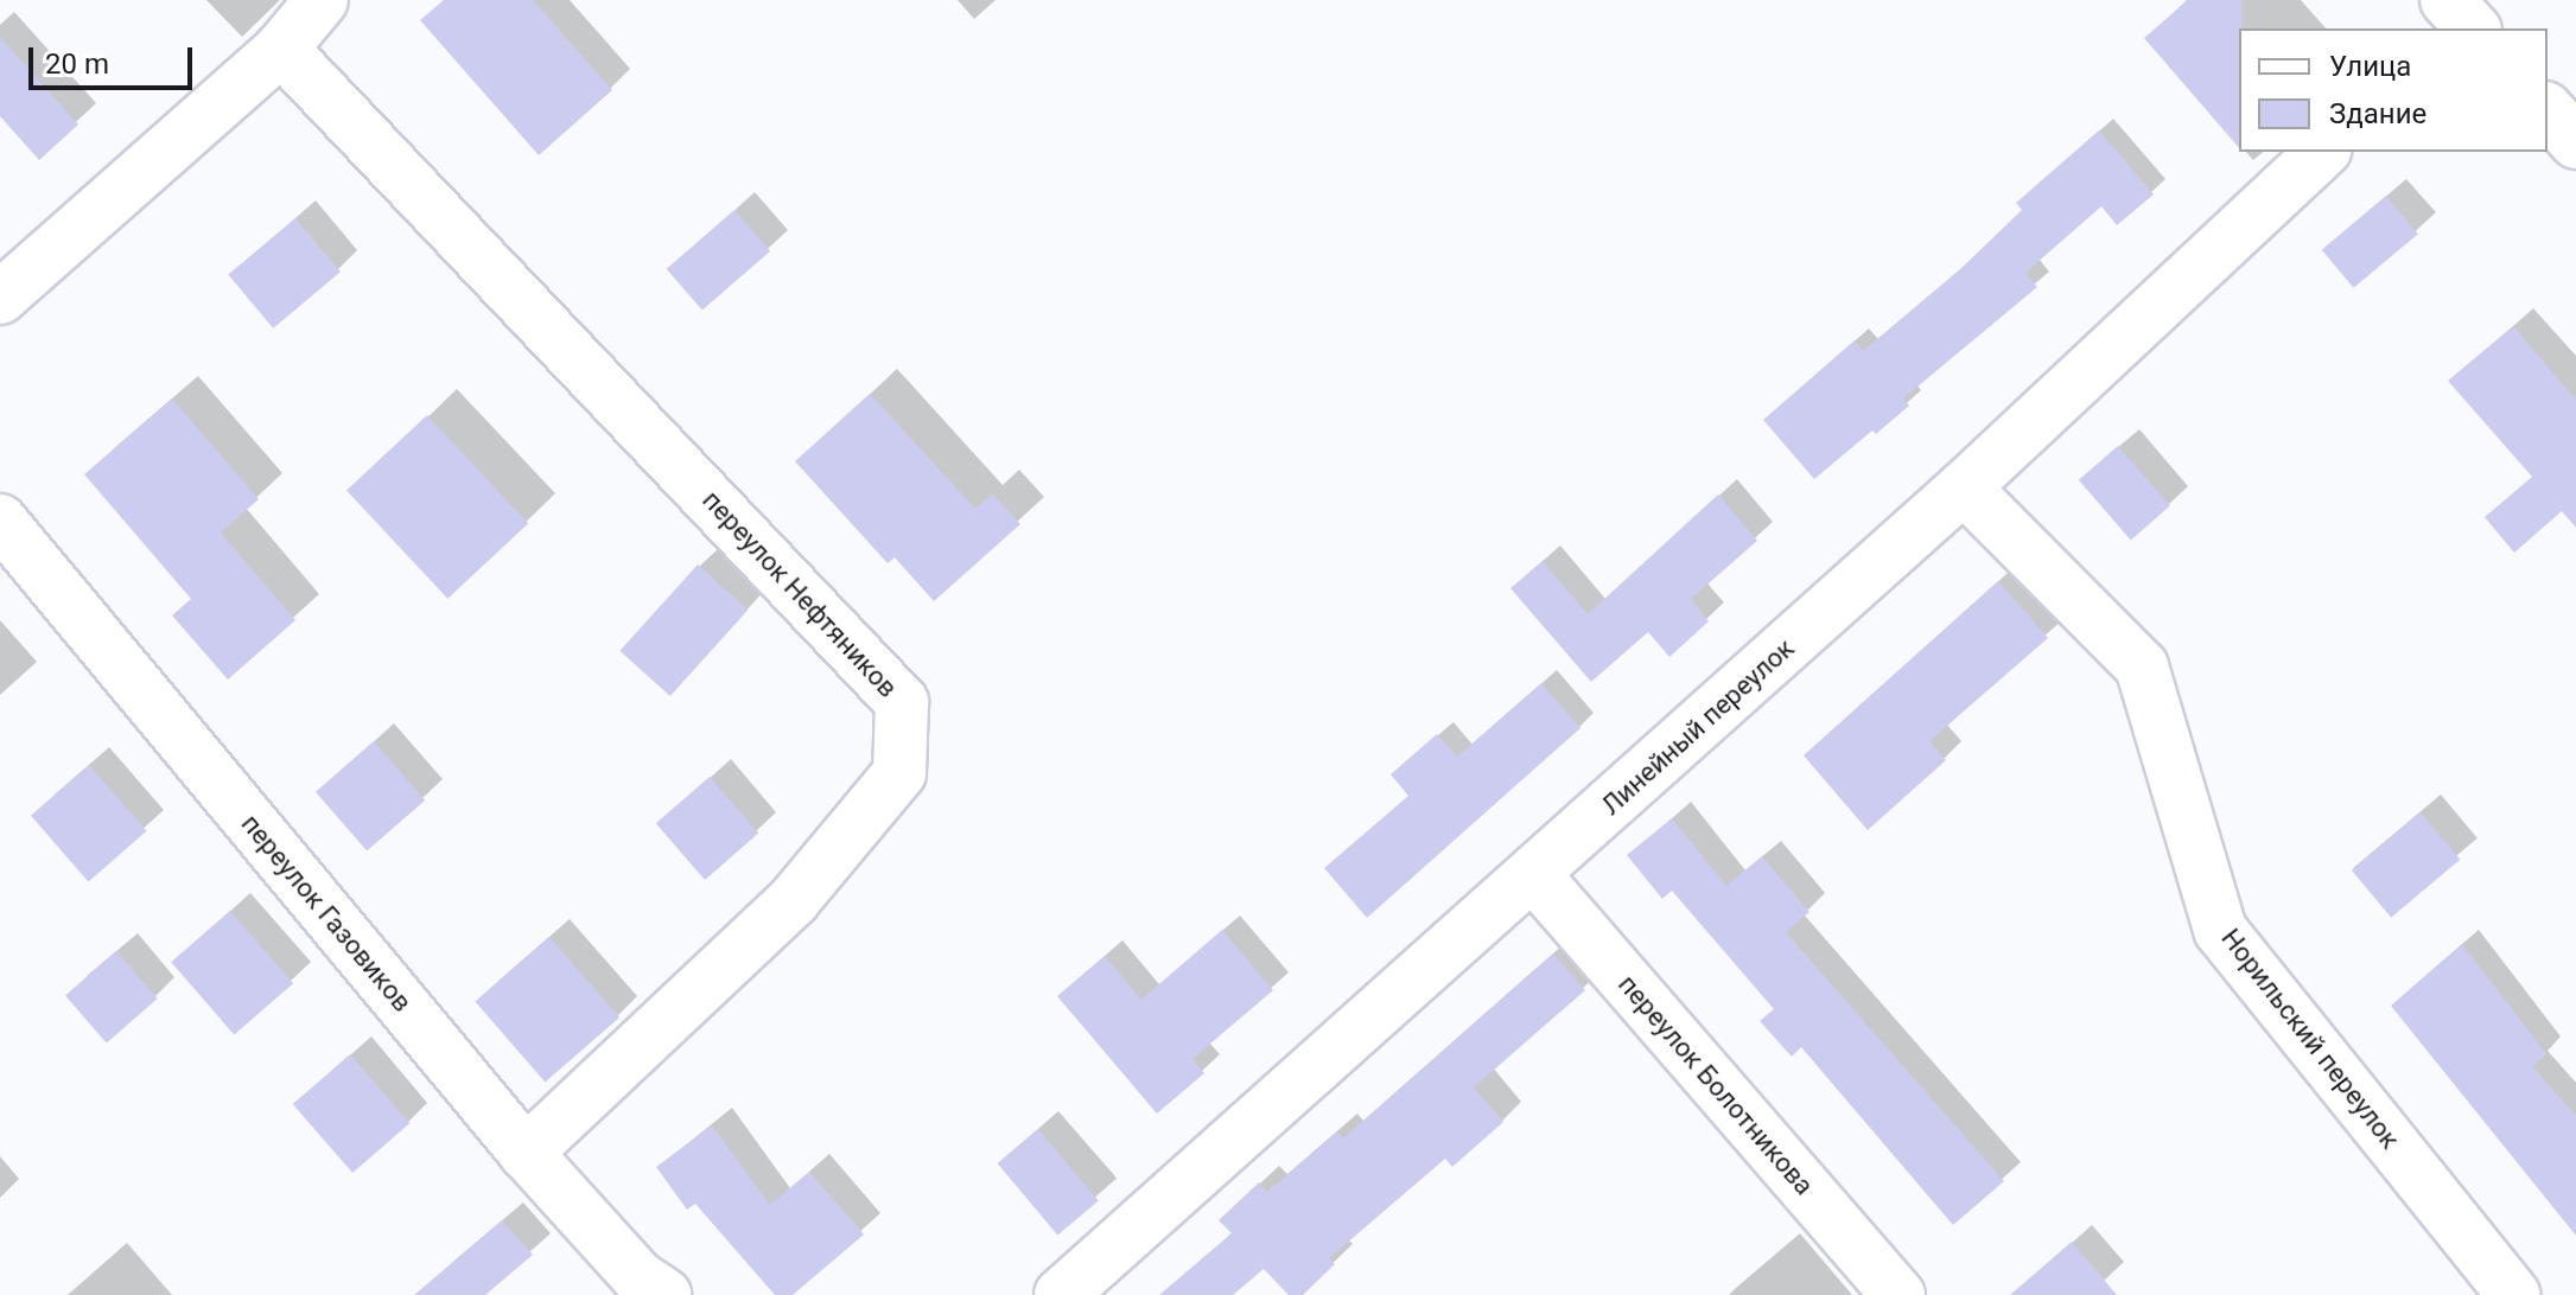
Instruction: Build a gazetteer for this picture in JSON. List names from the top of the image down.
{
  "streets": {
    "street": [
      "переулок Нефтяников",
      "Линейный переулок",
      "переулок Газовиков",
      "Норильский переулок",
      "переулок Болотникова"
    ]
  },
  "crossings": [
    ["переулок Нефтяников", "переулок Газовиков"],
    ["Линейный переулок", "Норильский переулок"],
    ["Линейный переулок", "переулок Болотникова"]
  ],
  "legend": ["Улица", "Здание"],
  "scale_bar": "20 m"
}
